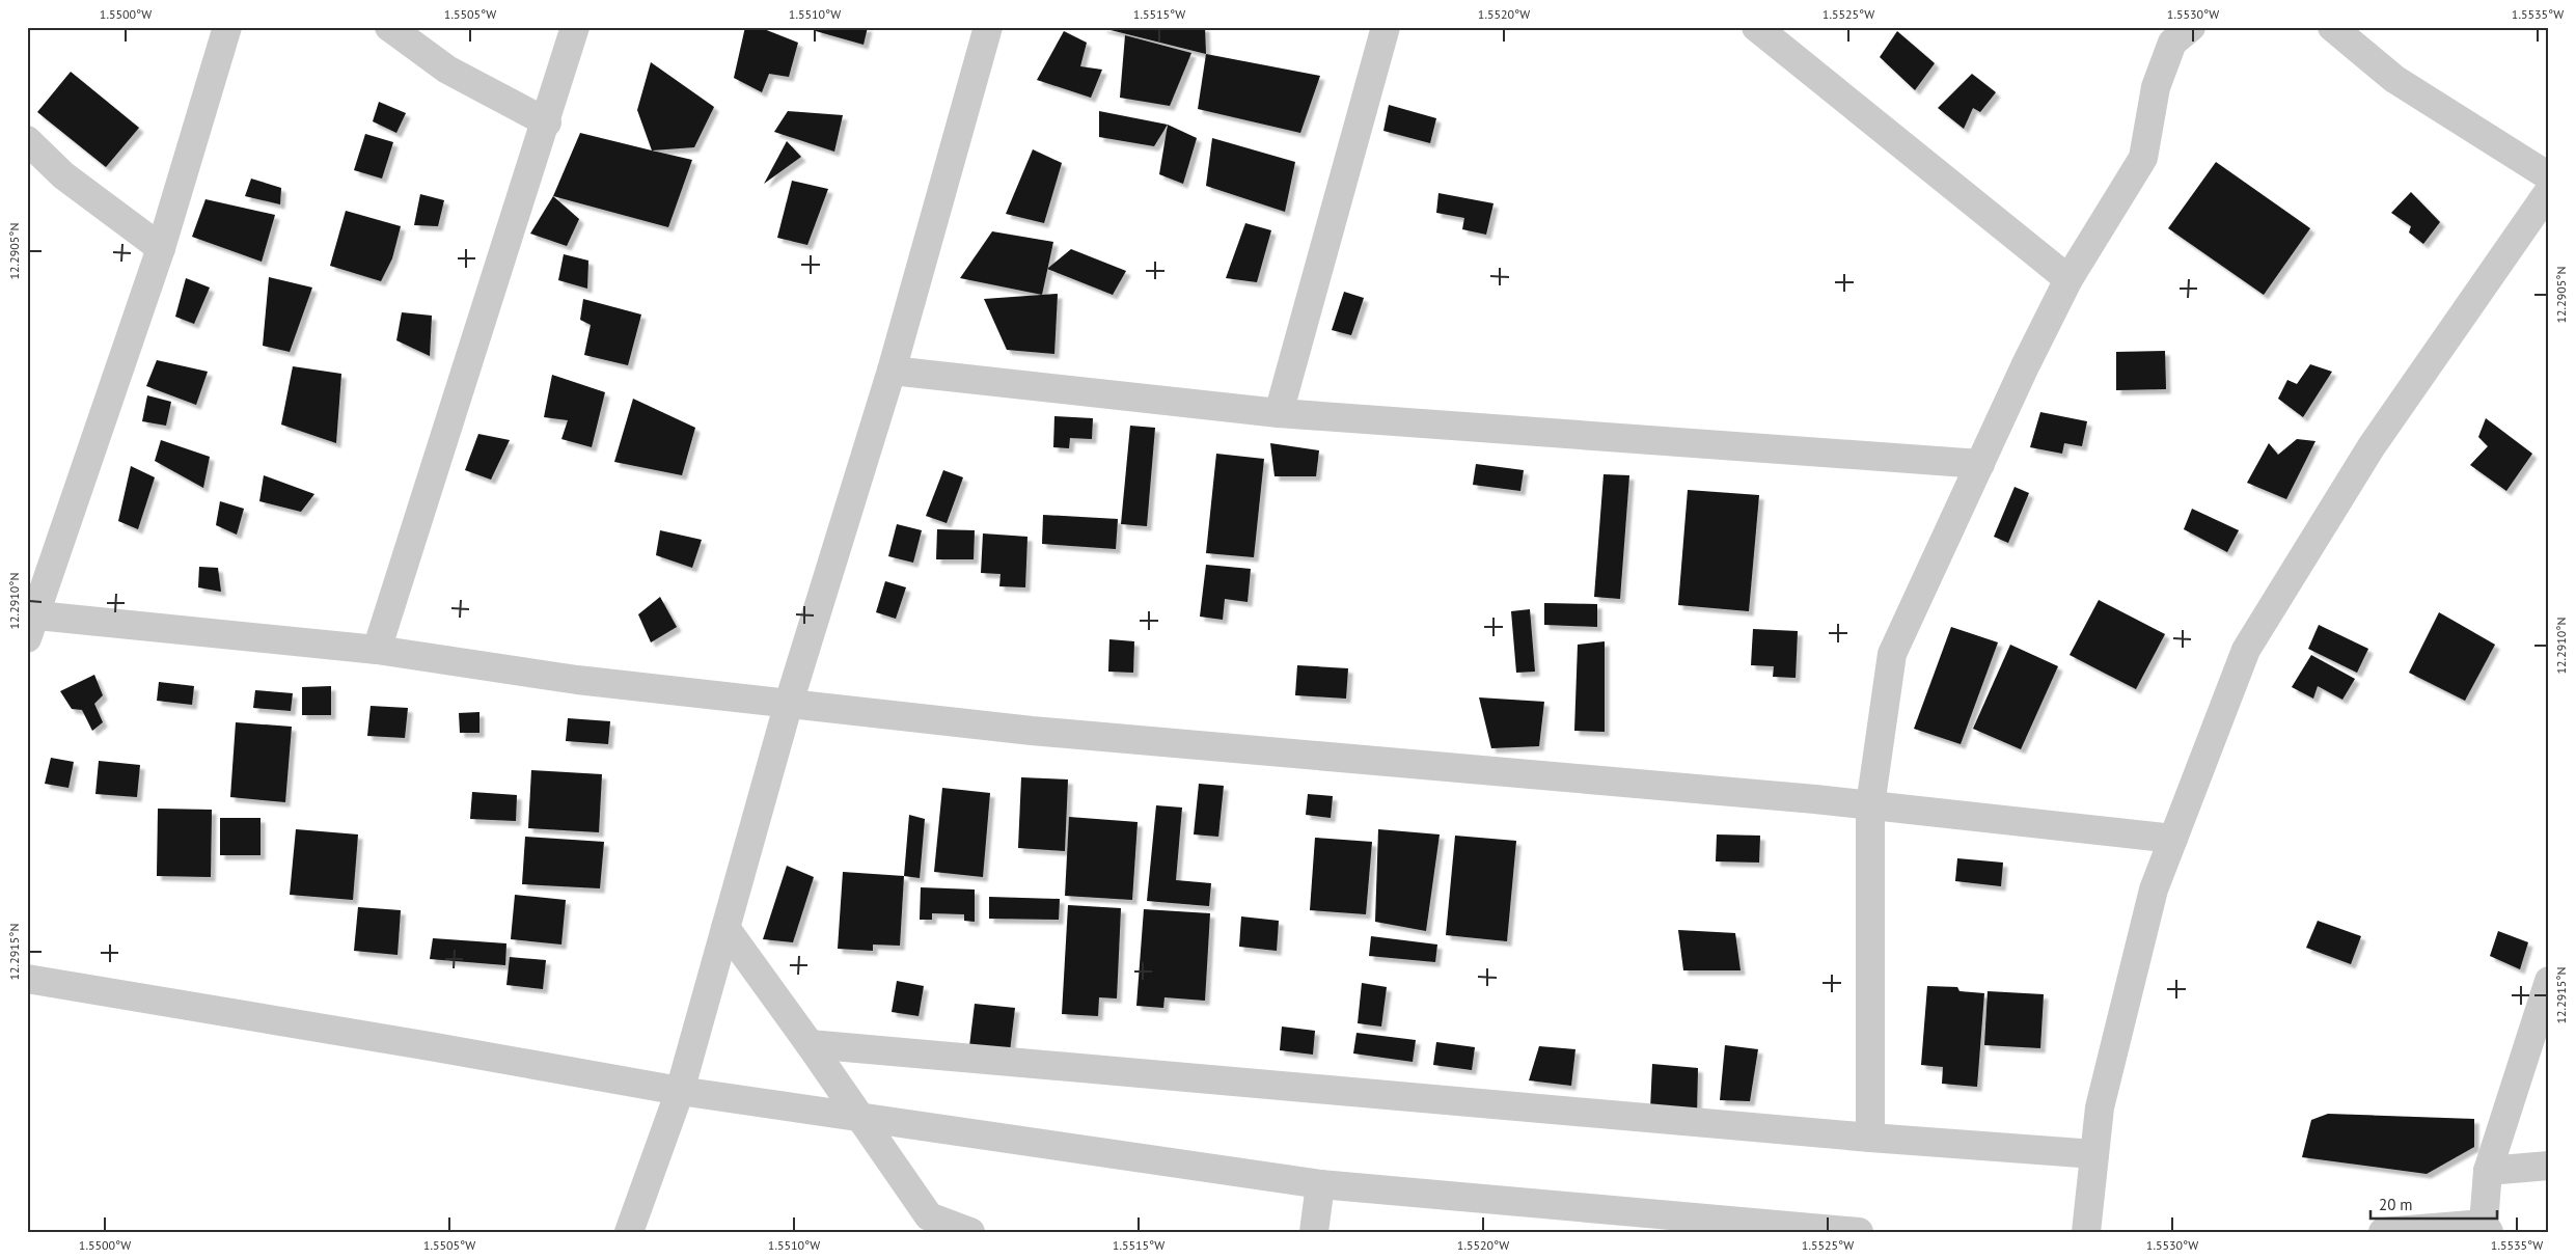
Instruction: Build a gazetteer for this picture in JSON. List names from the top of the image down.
{
  "scale_bar": "20 m",
  "coordinates": [
    "1.5500°W",
    "1.5505°W",
    "1.5510°W",
    "1.5515°W",
    "1.5520°W",
    "1.5525°W",
    "1.5530°W",
    "1.5535°W",
    "12.2905°N",
    "12.2910°N",
    "12.2915°N"
  ]
}
